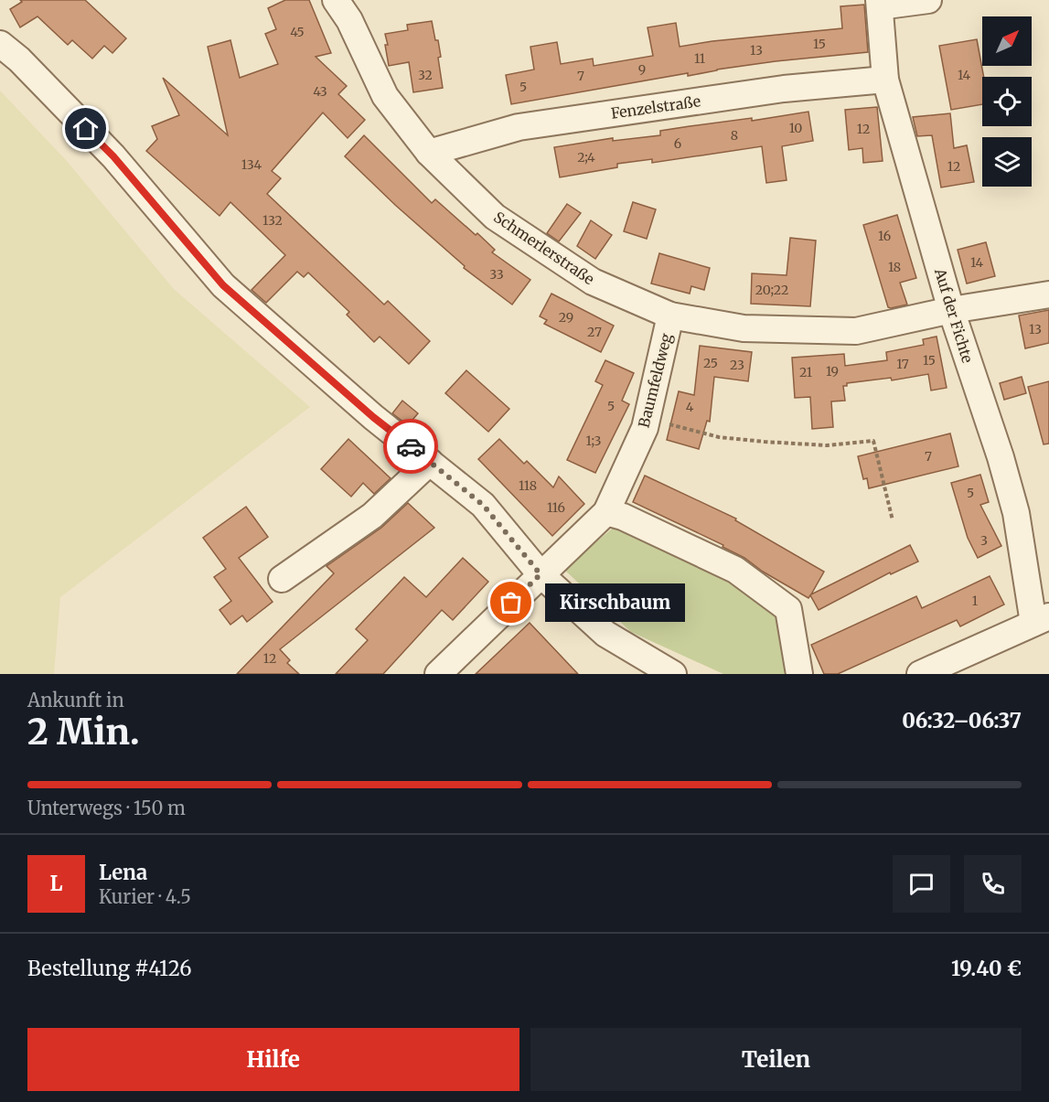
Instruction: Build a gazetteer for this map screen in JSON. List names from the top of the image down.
{
  "streets": {
    "street": [
      "Fenzelstraße",
      "Schmerlerstraße",
      "Auf der Fichte",
      "Baumfeldweg"
    ]
  },
  "crossings": [
    ["Fenzelstraße", "Schmerlerstraße"],
    ["Fenzelstraße", "Auf der Fichte"],
    ["Schmerlerstraße", "Auf der Fichte"],
    ["Schmerlerstraße", "Baumfeldweg"]
  ],
  "places": ["Kirschbaum"],
  "house_numbers": [
    "45",
    "15",
    "13",
    "11",
    "9",
    "32",
    "14",
    "7",
    "5",
    "43",
    "10",
    "12",
    "8",
    "6",
    "2;4",
    "134",
    "12",
    "132",
    "16",
    "14",
    "18",
    "33",
    "20;22",
    "29",
    "13",
    "27",
    "15",
    "25",
    "17",
    "23",
    "19",
    "21",
    "5",
    "4",
    "1;3",
    "7",
    "118",
    "5",
    "116",
    "3",
    "1",
    "12"
  ],
  "north": "top right",
  "page": {
    "bubble": "Kirschbaum",
    "heading": ["2 Min.", "Ankunft in", "06:32–06:37"],
    "panel": [
      "Lena",
      "Kurier · 4.5",
      "Bestellung #4126",
      "19.40 €"
    ],
    "bar": "Unterwegs · 150 m",
    "round": "L",
    "buttons": ["Hilfe", "Teilen"]
  }
}
